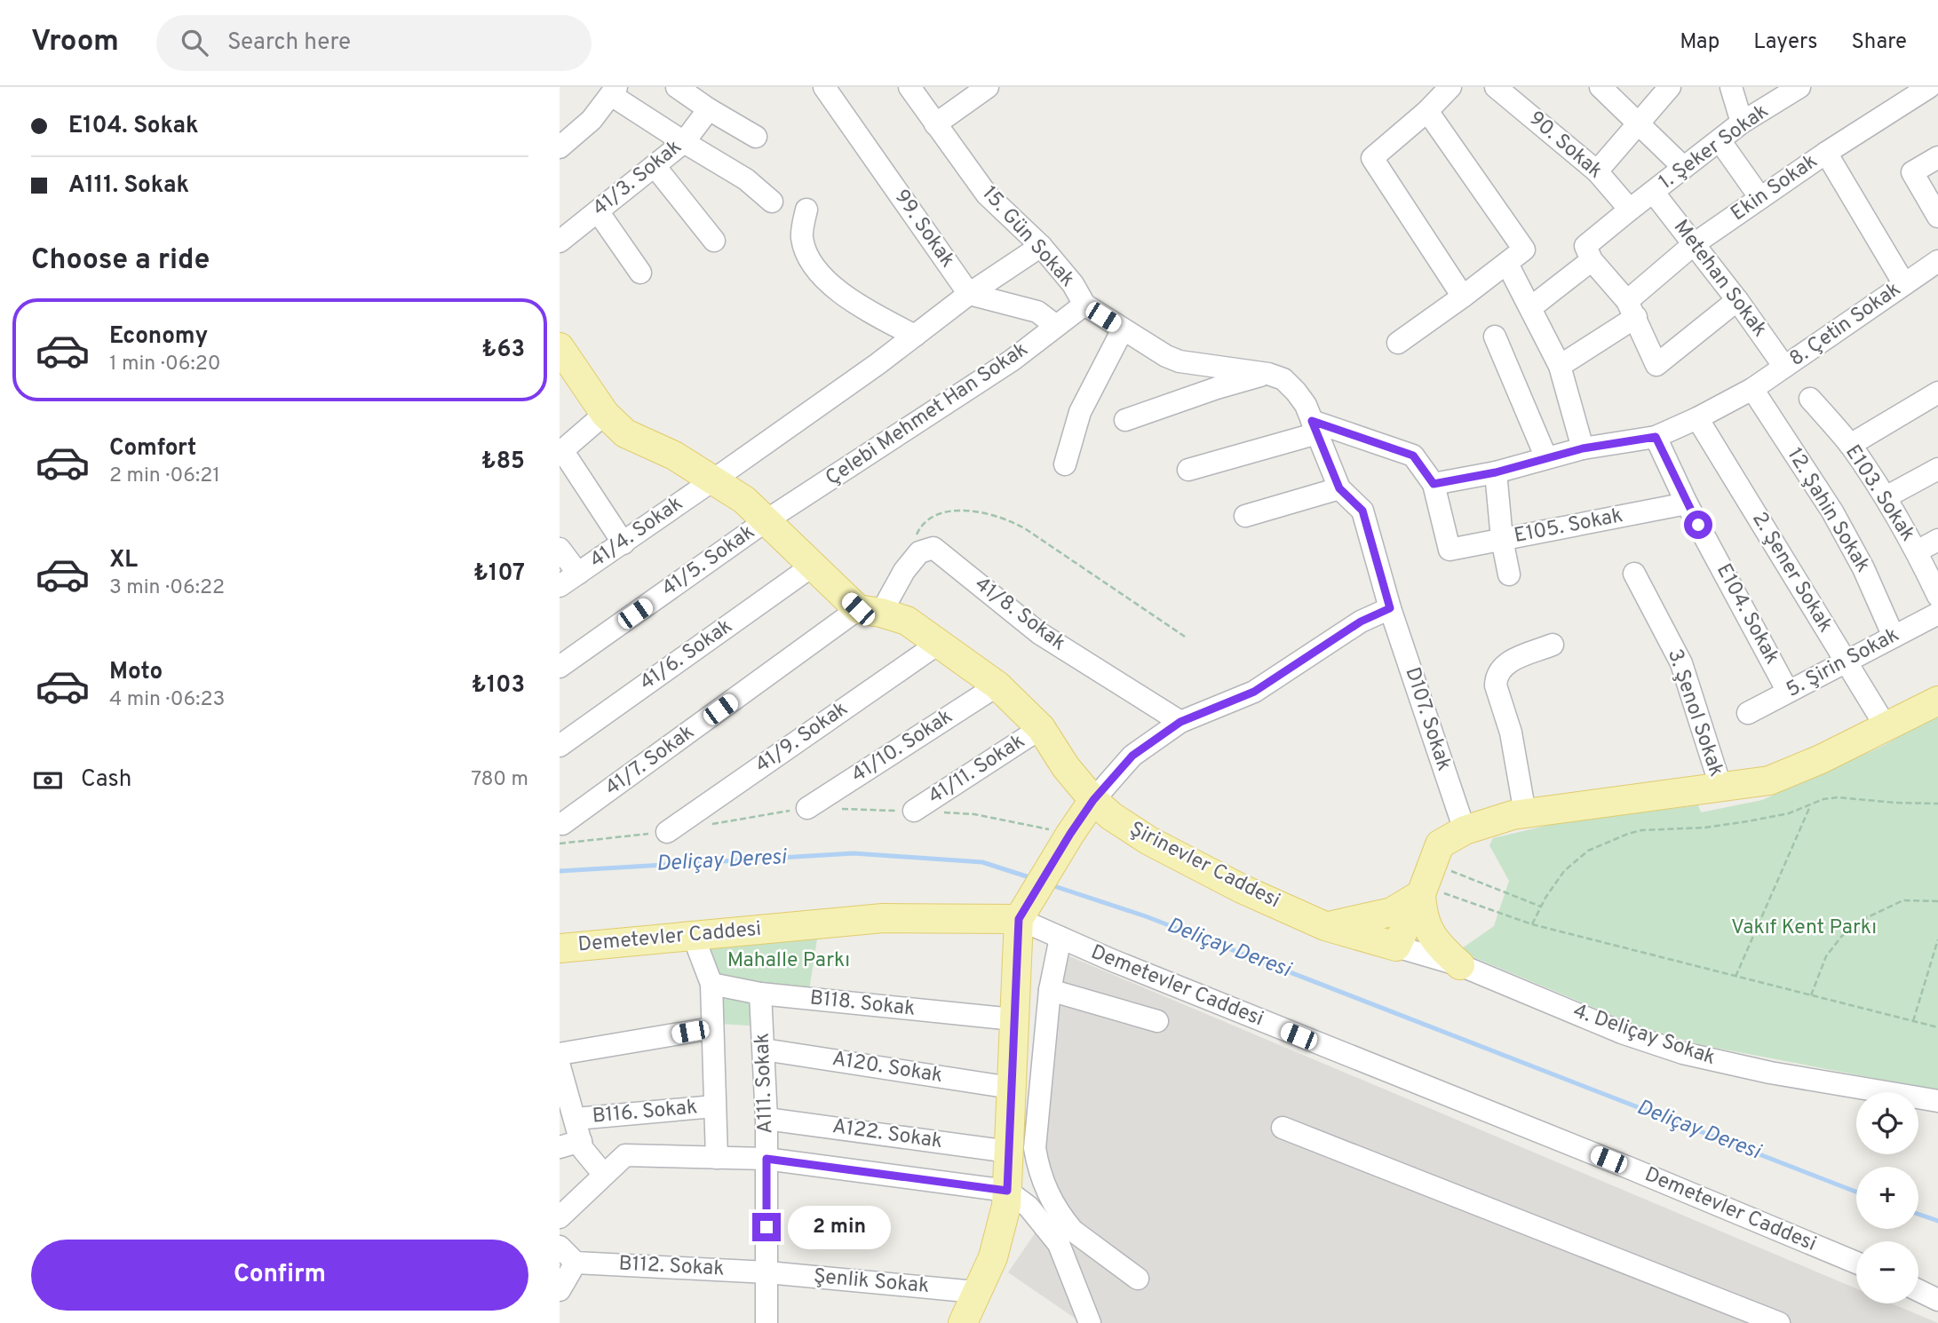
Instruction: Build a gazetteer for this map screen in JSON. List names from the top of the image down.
{
  "streets": {
    "main road": ["Şirinevler Caddesi", "Demetevler Caddesi"],
    "street": [
      "90. Sokak",
      "1. Şeker Sokak",
      "41/3. Sokak",
      "Ekin Sokak",
      "99. Sokak",
      "15. Gün Sokak",
      "Metehan Sokak",
      "8. Çetin Sokak",
      "Çelebi Mehmet Han Sokak",
      "E103. Sokak",
      "12. Şahin Sokak",
      "E105. Sokak",
      "41/4. Sokak",
      "41/5. Sokak",
      "2. Şener Sokak",
      "41/8. Sokak",
      "E104. Sokak",
      "41/6. Sokak",
      "5. Şirin Sokak",
      "3. Şenol Sokak",
      "D107. Sokak",
      "41/9. Sokak",
      "41/10. Sokak",
      "41/7. Sokak",
      "41/11. Sokak",
      "B118. Sokak",
      "4. Deliçay Sokak",
      "A120. Sokak",
      "A111. Sokak",
      "B116. Sokak",
      "A122. Sokak",
      "B112. Sokak",
      "Şenlik Sokak"
    ]
  },
  "crossings": [
    ["90. Sokak", "1. Şeker Sokak"],
    ["1. Şeker Sokak", "Metehan Sokak"],
    ["Ekin Sokak", "Metehan Sokak"],
    ["99. Sokak", "41/4. Sokak"],
    ["15. Gün Sokak", "Çelebi Mehmet Han Sokak"],
    ["15. Gün Sokak", "41/4. Sokak"],
    ["15. Gün Sokak", "D107. Sokak"],
    ["Metehan Sokak", "8. Çetin Sokak"],
    ["8. Çetin Sokak", "12. Şahin Sokak"],
    ["8. Çetin Sokak", "E105. Sokak"],
    ["8. Çetin Sokak", "2. Şener Sokak"],
    ["8. Çetin Sokak", "E104. Sokak"],
    ["Çelebi Mehmet Han Sokak", "41/5. Sokak"],
    ["Çelebi Mehmet Han Sokak", "Şirinevler Caddesi"],
    ["12. Şahin Sokak", "5. Şirin Sokak"],
    ["E105. Sokak", "E104. Sokak"],
    ["41/4. Sokak", "Şirinevler Caddesi"],
    ["41/5. Sokak", "Şirinevler Caddesi"],
    ["2. Şener Sokak", "5. Şirin Sokak"],
    ["E104. Sokak", "5. Şirin Sokak"],
    ["41/6. Sokak", "Şirinevler Caddesi"],
    ["41/9. Sokak", "Şirinevler Caddesi"],
    ["41/10. Sokak", "Şirinevler Caddesi"],
    ["41/7. Sokak", "Şirinevler Caddesi"],
    ["41/11. Sokak", "Şirinevler Caddesi"],
    ["Şirinevler Caddesi", "4. Deliçay Sokak"],
    ["B118. Sokak", "A111. Sokak"],
    ["A120. Sokak", "A111. Sokak"],
    ["A111. Sokak", "A122. Sokak"],
    ["A111. Sokak", "B112. Sokak"],
    ["A111. Sokak", "Şenlik Sokak"],
    ["B112. Sokak", "Şenlik Sokak"]
  ],
  "water": ["Deliçay Deresi"],
  "parks": ["Vakıf Kent Parkı", "Mahalle Parkı"],
  "page": {
    "header": "Vroom",
    "search": "Search here",
    "nav": ["Map", "Layers", "Share"],
    "banner": ["E104. Sokak", "A111. Sokak"],
    "heading": "Choose a ride",
    "list": [
      {
        "name": "Economy",
        "note": "1 min · 06:20",
        "value": "₺63"
      },
      {
        "name": "Comfort",
        "note": "2 min · 06:21",
        "value": "₺85"
      },
      {
        "name": "XL",
        "note": "3 min · 06:22",
        "value": "₺107"
      },
      {
        "name": "Moto",
        "note": "4 min · 06:23",
        "value": "₺103"
      }
    ],
    "pay": ["Cash", "780 m"],
    "map_buttons": ["+", "−"],
    "bubble": "2 min",
    "buttons": "Confirm"
  }
}
